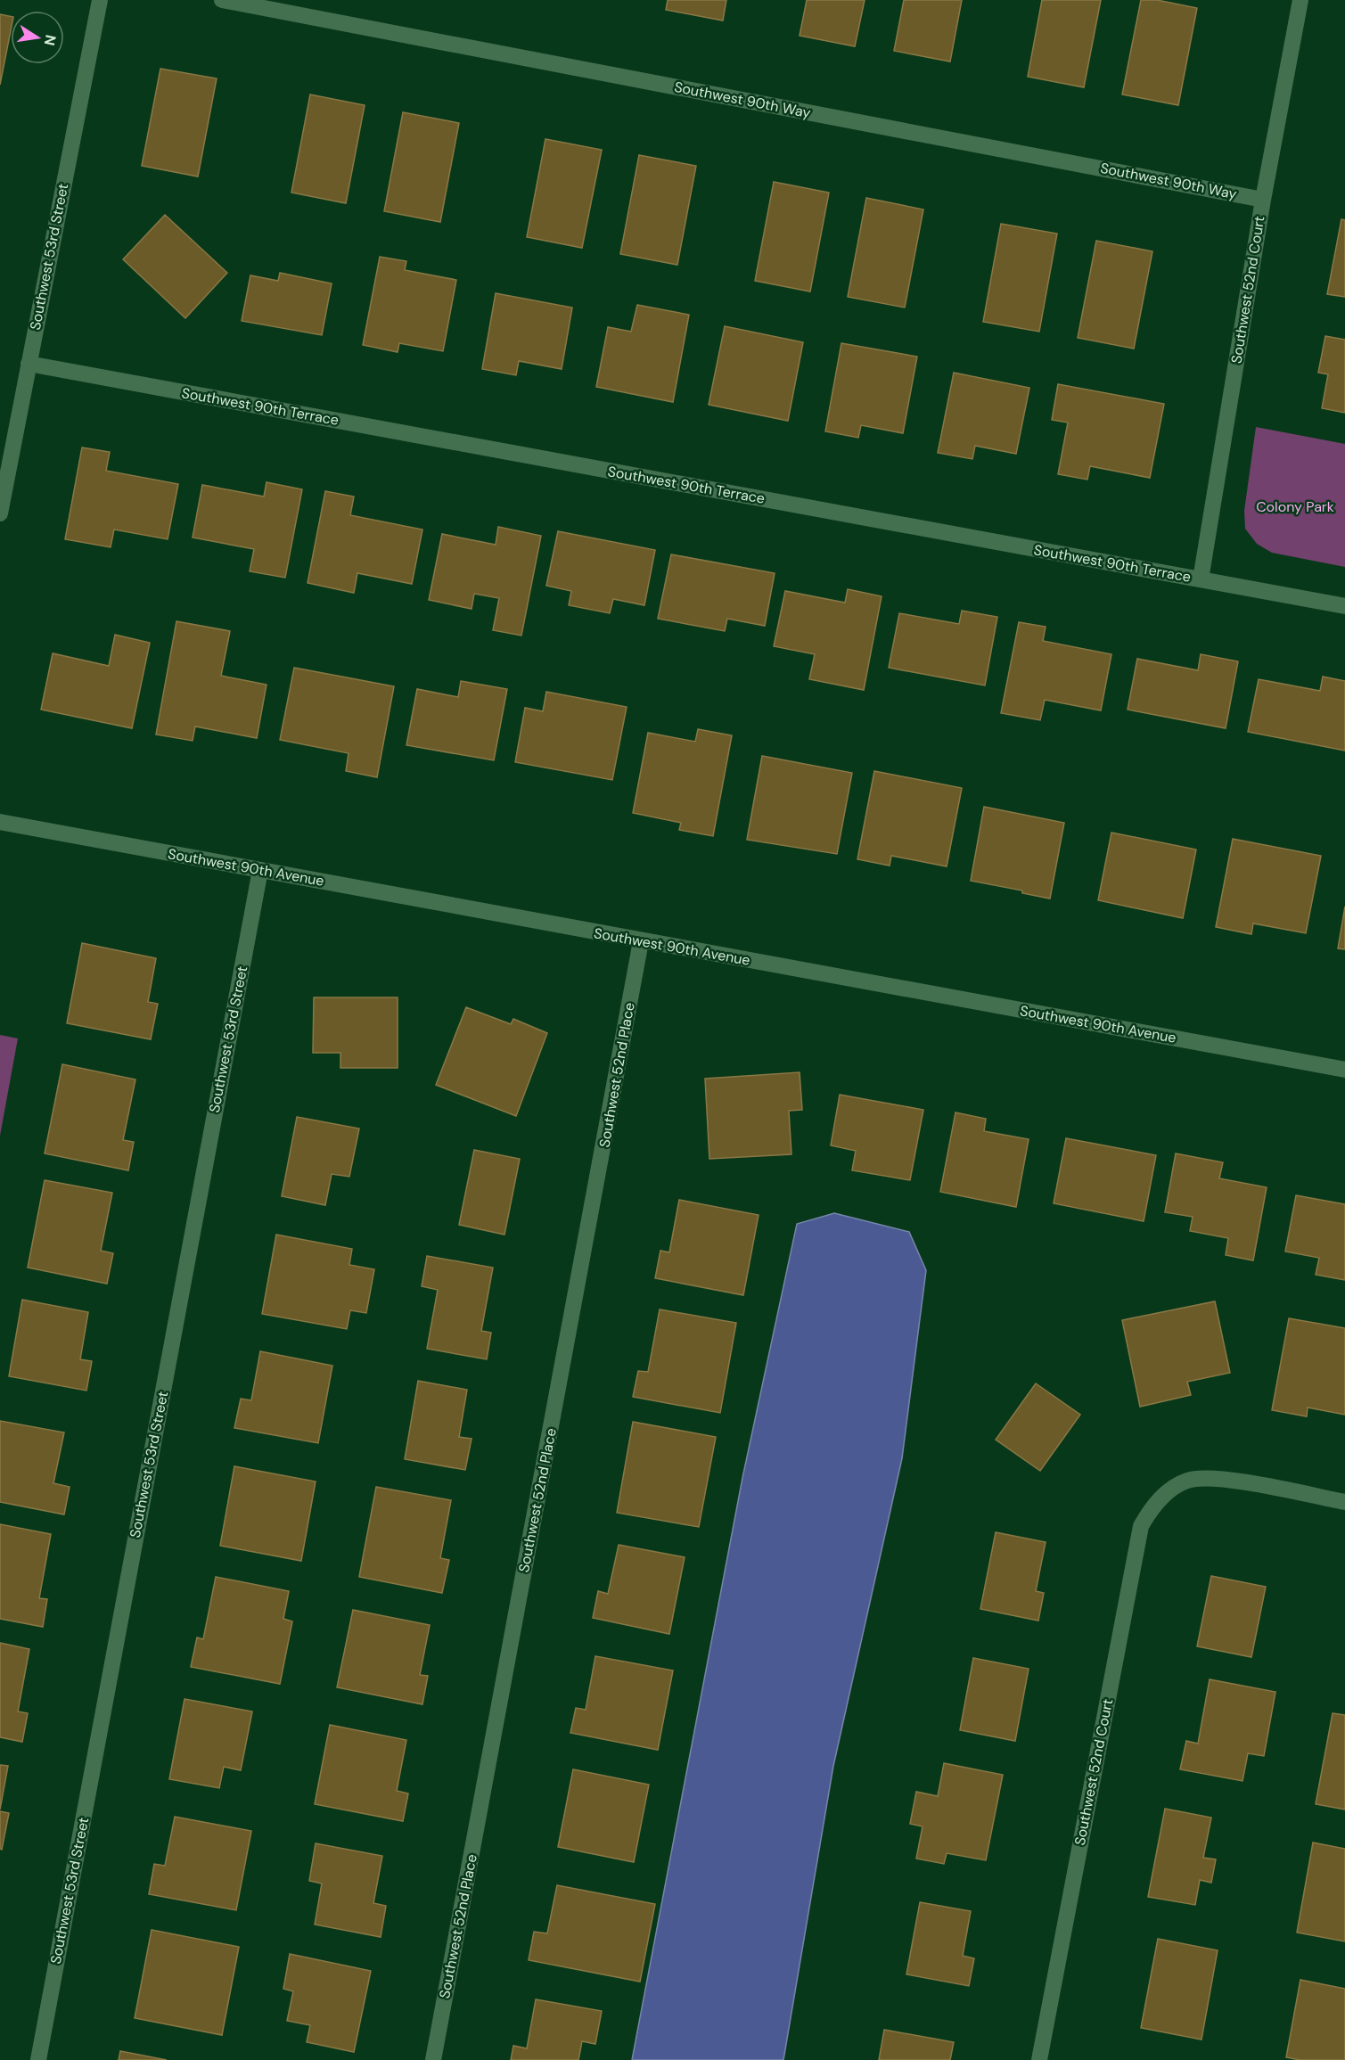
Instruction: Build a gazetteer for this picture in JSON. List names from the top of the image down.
{
  "streets": {
    "street": [
      "Southwest 90th Way",
      "Southwest 53rd Street",
      "Southwest 52nd Court",
      "Southwest 90th Terrace",
      "Southwest 90th Avenue",
      "Southwest 52nd Place"
    ]
  },
  "crossings": [
    ["Southwest 90th Way", "Southwest 52nd Court"],
    ["Southwest 53rd Street", "Southwest 90th Terrace"],
    ["Southwest 53rd Street", "Southwest 90th Avenue"],
    ["Southwest 52nd Court", "Southwest 90th Terrace"],
    ["Southwest 90th Avenue", "Southwest 52nd Place"]
  ],
  "parks": ["Colony Park"],
  "north": "right"
}
